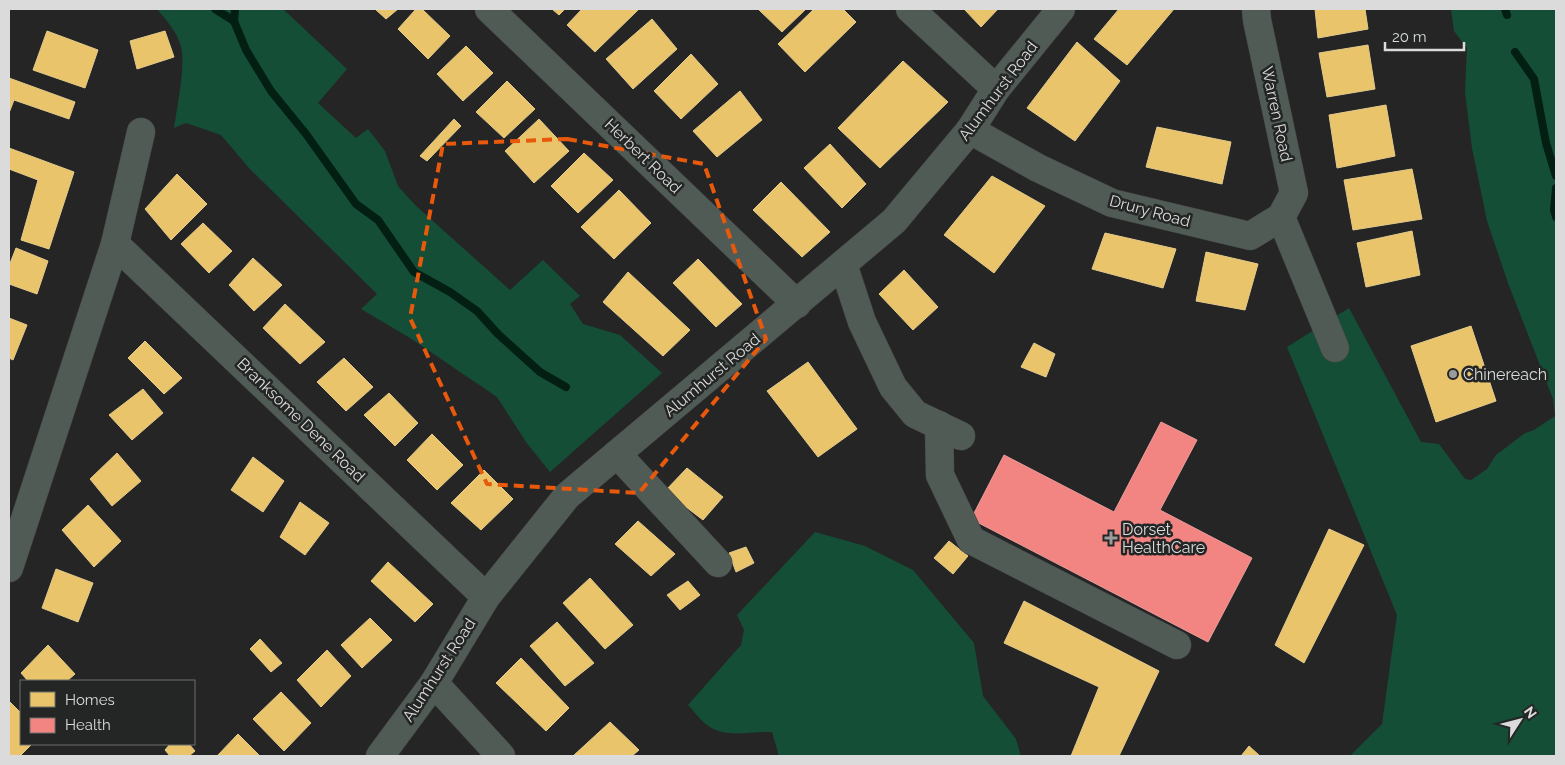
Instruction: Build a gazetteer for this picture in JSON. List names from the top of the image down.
{
  "streets": {
    "street": [
      "Alumhurst Road",
      "Warren Road",
      "Herbert Road",
      "Drury Road",
      "Branksome Dene Road"
    ]
  },
  "crossings": [
    ["Alumhurst Road", "Herbert Road"],
    ["Alumhurst Road", "Drury Road"],
    ["Alumhurst Road", "Branksome Dene Road"],
    ["Warren Road", "Drury Road"]
  ],
  "places": {
    "other": ["Chinereach"],
    "health": ["Dorset HealthCare"]
  },
  "legend": ["Homes", "Health"],
  "scale_bar": "20 m",
  "north": "top right"
}
